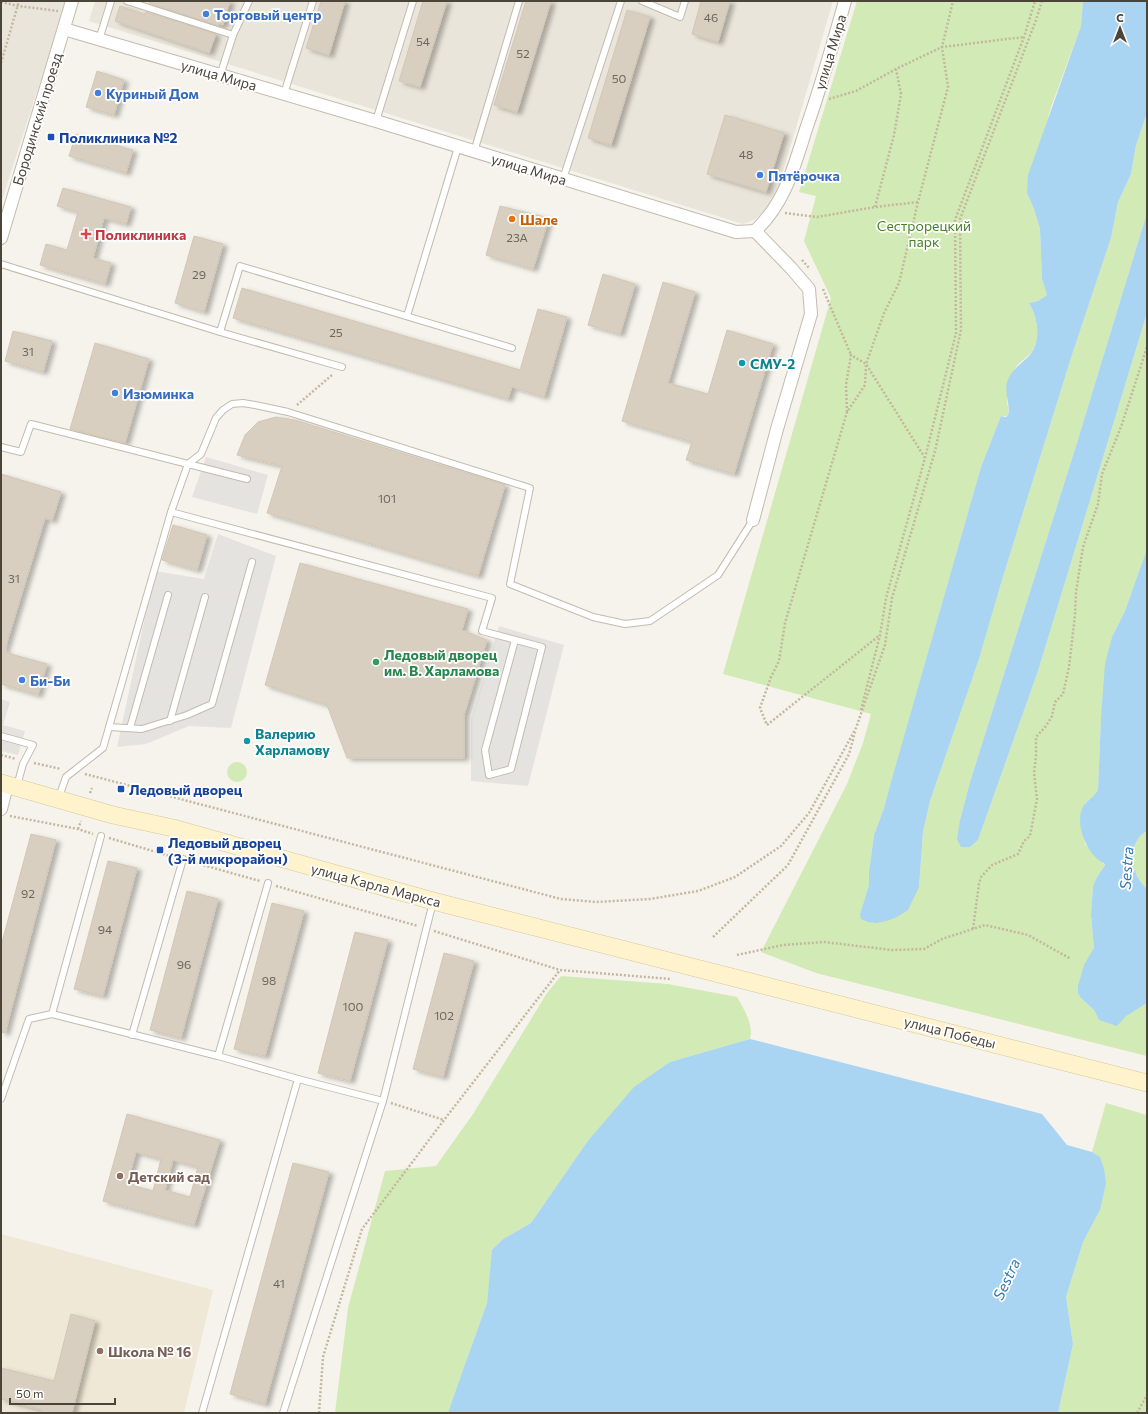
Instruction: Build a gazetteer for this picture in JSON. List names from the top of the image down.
{
  "streets": {
    "street": [
      "улица Мира",
      "Бородинский проезд",
      "улица Карла Маркса",
      "улица Победы"
    ]
  },
  "crossings": [
    ["улица Мира", "Бородинский проезд"],
    ["улица Карла Маркса", "улица Победы"]
  ],
  "water": ["Sestra"],
  "parks": ["Сестрорецкий парк"],
  "places": {
    "other": [
      "Торговый центр",
      "Куриный Дом",
      "Пятёрочка",
      "Шале",
      "СМУ-2",
      "Изюминка",
      "Ледовый дворец им. В. Харламова",
      "Би-Би",
      "Валерию Харламову",
      "Детский сад",
      "Школа № 16"
    ],
    "transit": ["Поликлиника №2", "Ледовый дворец", "Ледовый дворец (3-й микрорайон)"],
    "health": ["Поликлиника"]
  },
  "house_numbers": [
    "46",
    "54",
    "52",
    "50",
    "48",
    "23А",
    "29",
    "25",
    "31",
    "101",
    "31",
    "92",
    "94",
    "96",
    "98",
    "100",
    "102",
    "41"
  ],
  "scale_bar": "50 m",
  "north": "top"
}
